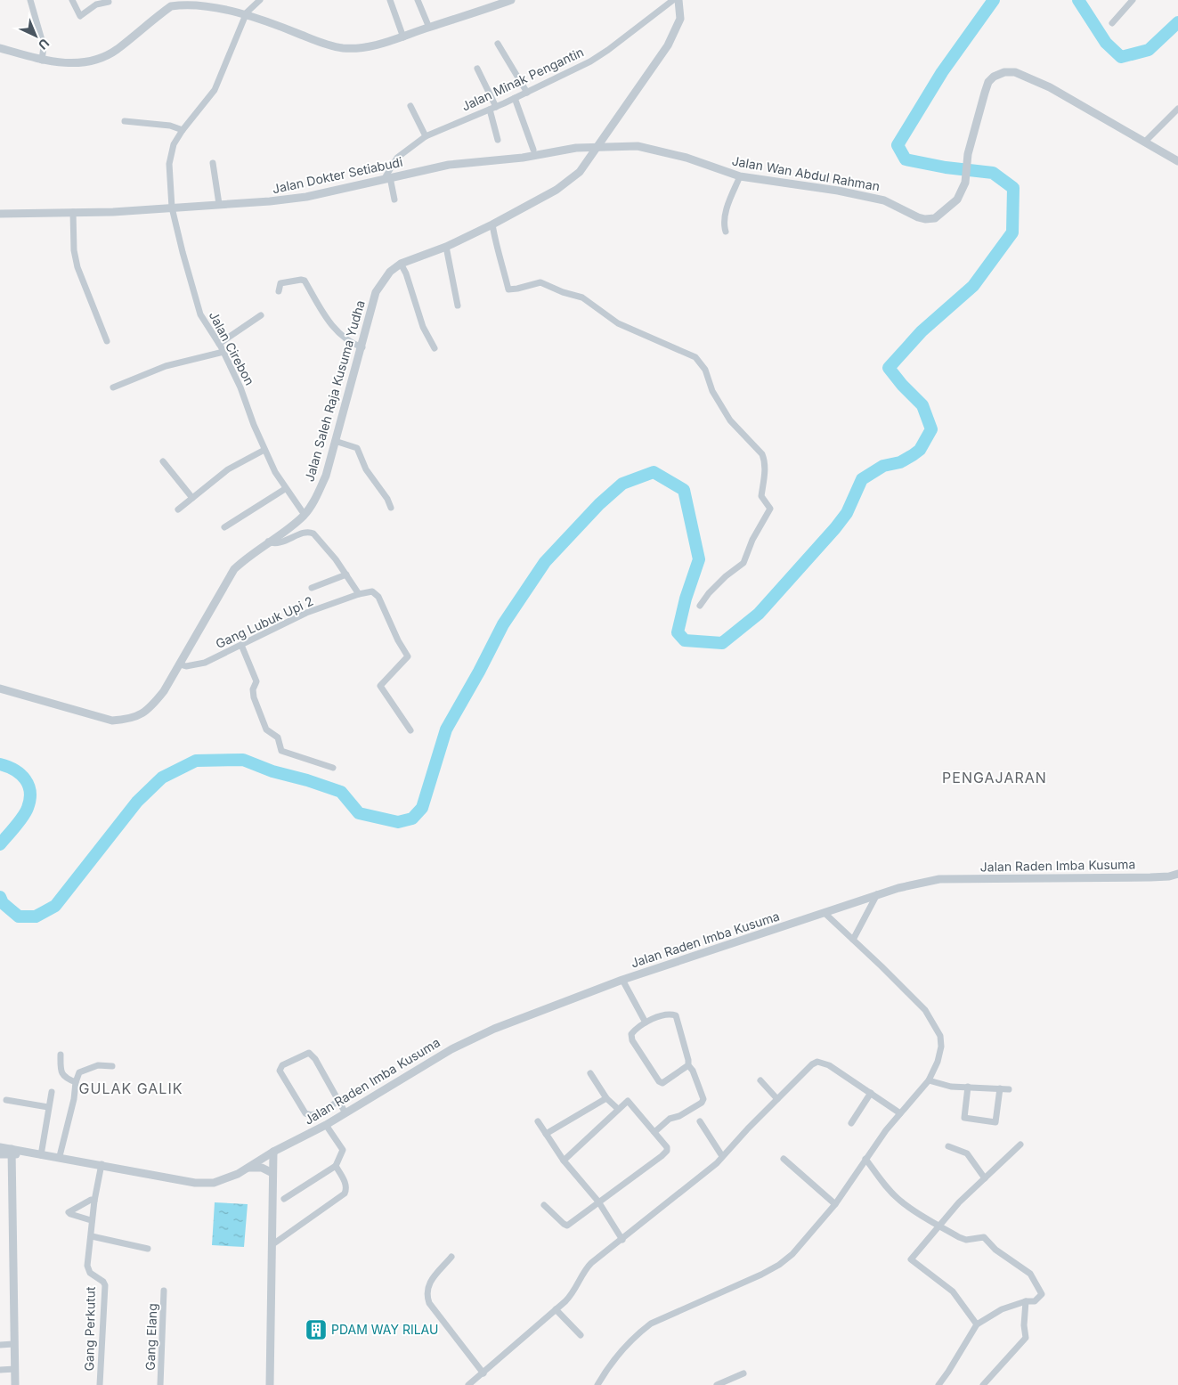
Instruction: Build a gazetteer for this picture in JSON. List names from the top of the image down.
{
  "streets": {
    "street": [
      "Jalan Minak Pengantin",
      "Jalan Wan Abdul Rahman",
      "Jalan Dokter Setiabudi",
      "Jalan Cirebon",
      "Jalan Saleh Raja Kusuma Yudha",
      "Gang Lubuk Upi 2",
      "Jalan Raden Imba Kusuma",
      "Gang Perkutut",
      "Gang Elang"
    ]
  },
  "crossings": [
    ["Jalan Minak Pengantin", "Jalan Dokter Setiabudi"],
    ["Jalan Wan Abdul Rahman", "Jalan Dokter Setiabudi"],
    ["Jalan Wan Abdul Rahman", "Jalan Saleh Raja Kusuma Yudha"],
    ["Jalan Dokter Setiabudi", "Jalan Cirebon"],
    ["Jalan Dokter Setiabudi", "Jalan Saleh Raja Kusuma Yudha"],
    ["Jalan Cirebon", "Jalan Saleh Raja Kusuma Yudha"],
    ["Jalan Saleh Raja Kusuma Yudha", "Gang Lubuk Upi 2"]
  ],
  "districts": ["PENGAJARAN", "GULAK GALIK"],
  "places": {
    "building": ["PDAM WAY RILAU"]
  },
  "north": "bottom right"
}
